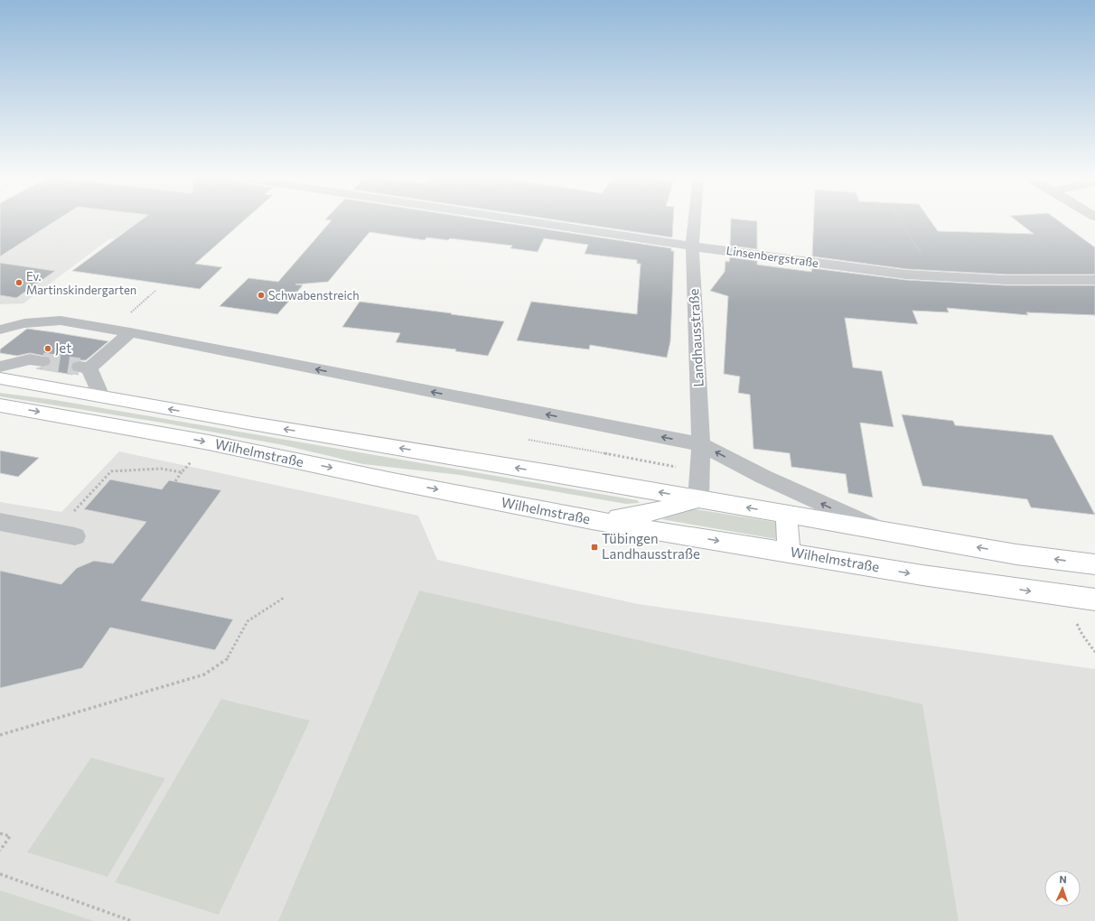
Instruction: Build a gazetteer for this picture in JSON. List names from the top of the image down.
{
  "streets": {
    "main road": ["Wilhelmstraße"],
    "street": ["Linsenbergstraße", "Landhausstraße"]
  },
  "crossings": [
    ["Linsenbergstraße", "Landhausstraße"],
    ["Landhausstraße", "Wilhelmstraße"]
  ],
  "places": {
    "other": ["Ev. Martinskindergarten", "Schwabenstreich", "Jet"],
    "transit": ["Tübingen Landhausstraße"]
  },
  "north": "top"
}
